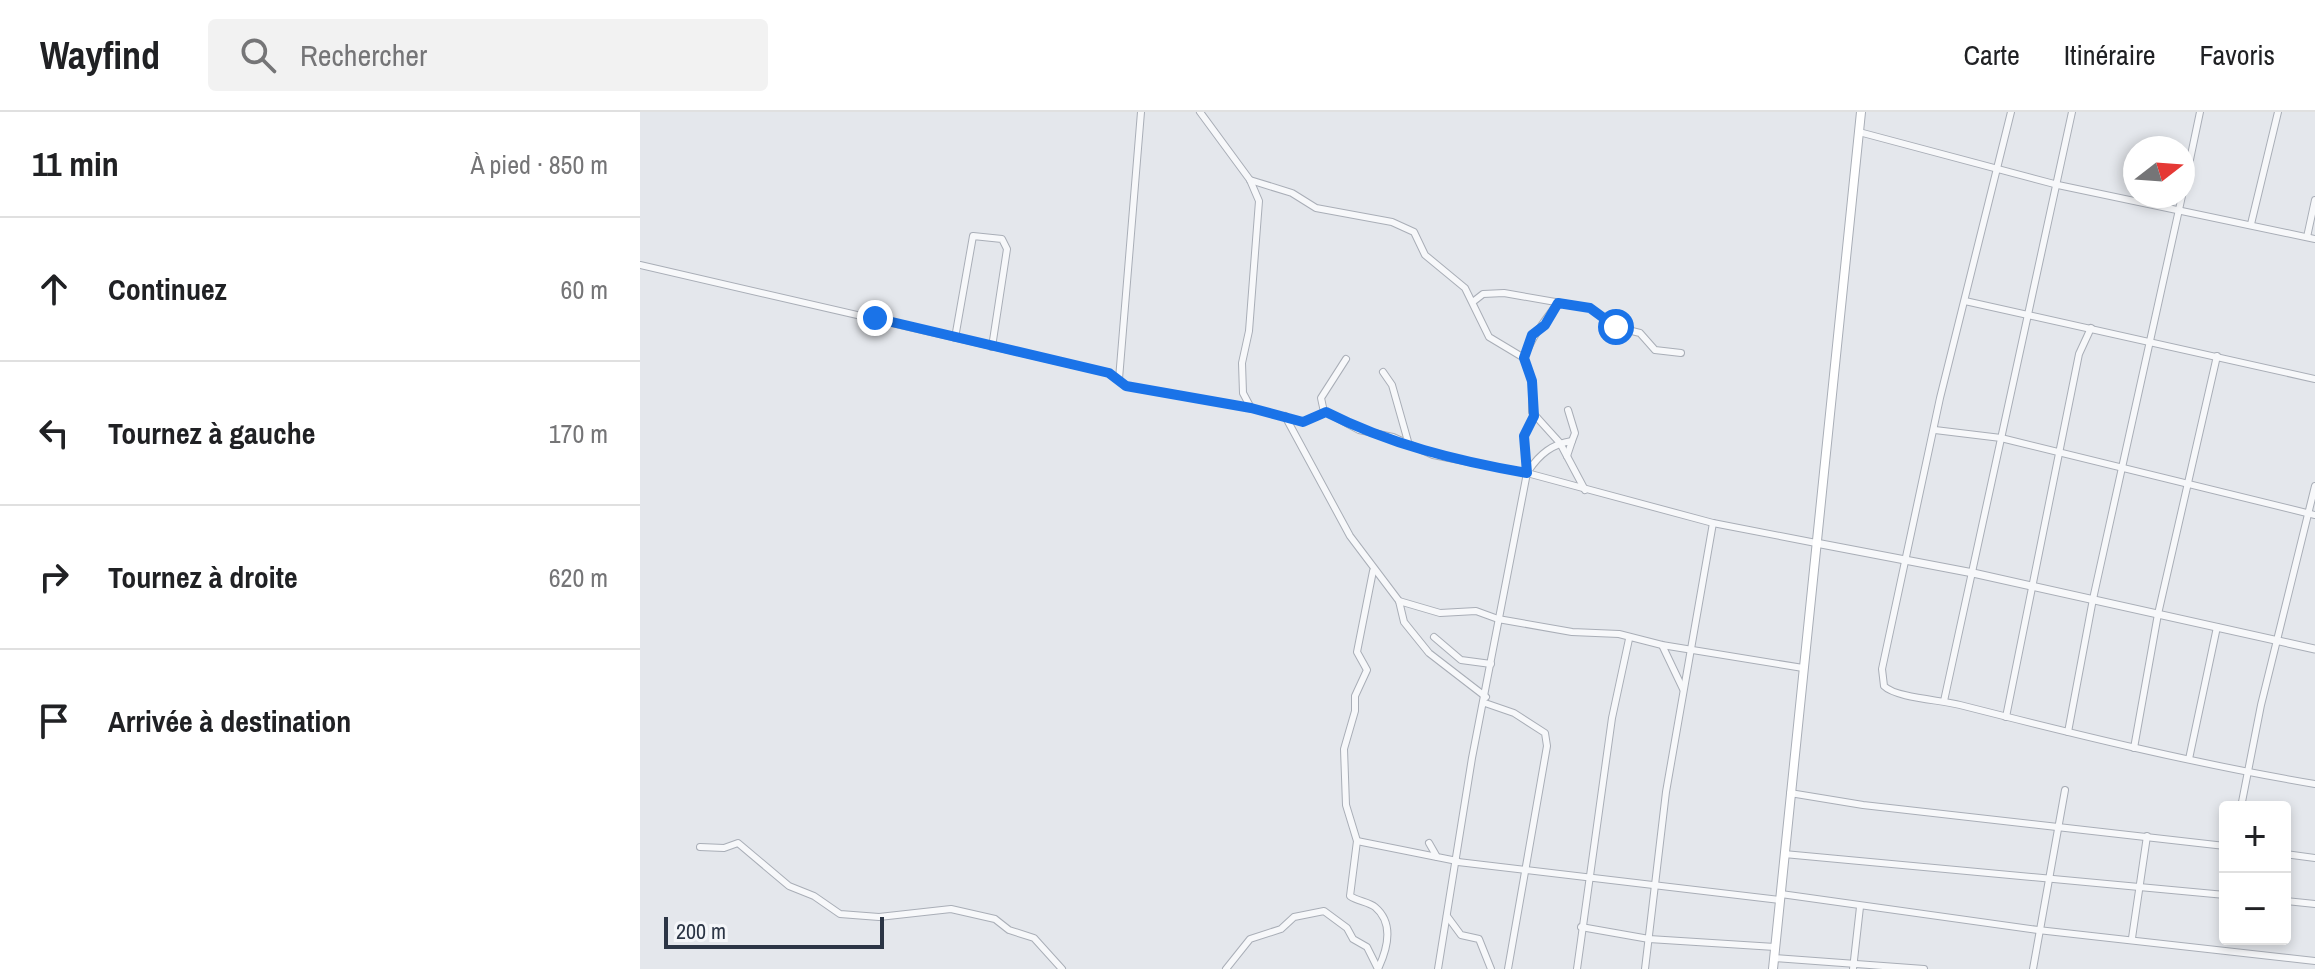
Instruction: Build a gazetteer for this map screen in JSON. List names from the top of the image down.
{
  "scale_bar": "200 m",
  "north": "right",
  "page": {
    "header": "Wayfind",
    "search": "Rechercher",
    "nav": ["Carte", "Itinéraire", "Favoris"],
    "heading": ["11 min", "À pied · 850 m"],
    "list": [
      ["Continuez", "60 m"],
      ["Tournez à gauche", "170 m"],
      ["Tournez à droite", "620 m"],
      "Arrivée à destination"
    ],
    "map_buttons": ["+", "−"],
    "scale": "200 m"
  }
}
